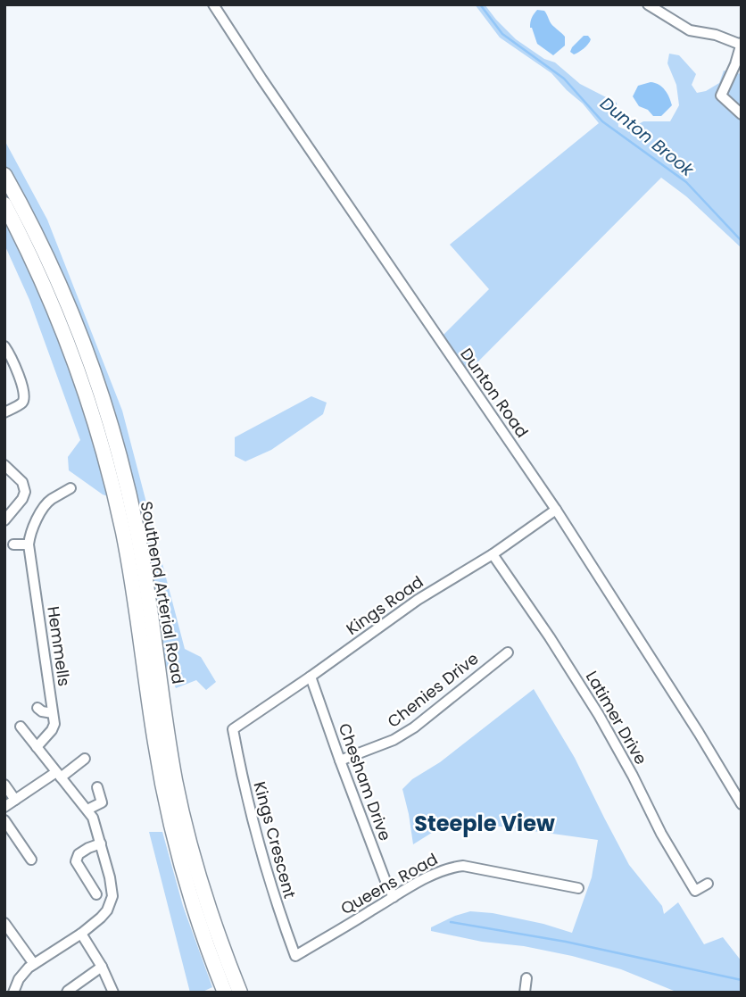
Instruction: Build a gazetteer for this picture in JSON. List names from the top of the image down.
{
  "streets": {
    "highway": ["Southend Arterial Road"],
    "street": [
      "Dunton Road",
      "Kings Road",
      "Hemmells",
      "Chenies Drive",
      "Latimer Drive",
      "Chesham Drive",
      "Kings Crescent",
      "Queens Road"
    ]
  },
  "crossings": [
    ["Dunton Road", "Kings Road"],
    ["Kings Road", "Latimer Drive"],
    ["Kings Road", "Chesham Drive"],
    ["Kings Road", "Kings Crescent"],
    ["Chenies Drive", "Chesham Drive"],
    ["Chesham Drive", "Queens Road"],
    ["Kings Crescent", "Queens Road"]
  ],
  "districts": ["Steeple View"],
  "water": ["Dunton Brook"]
}
